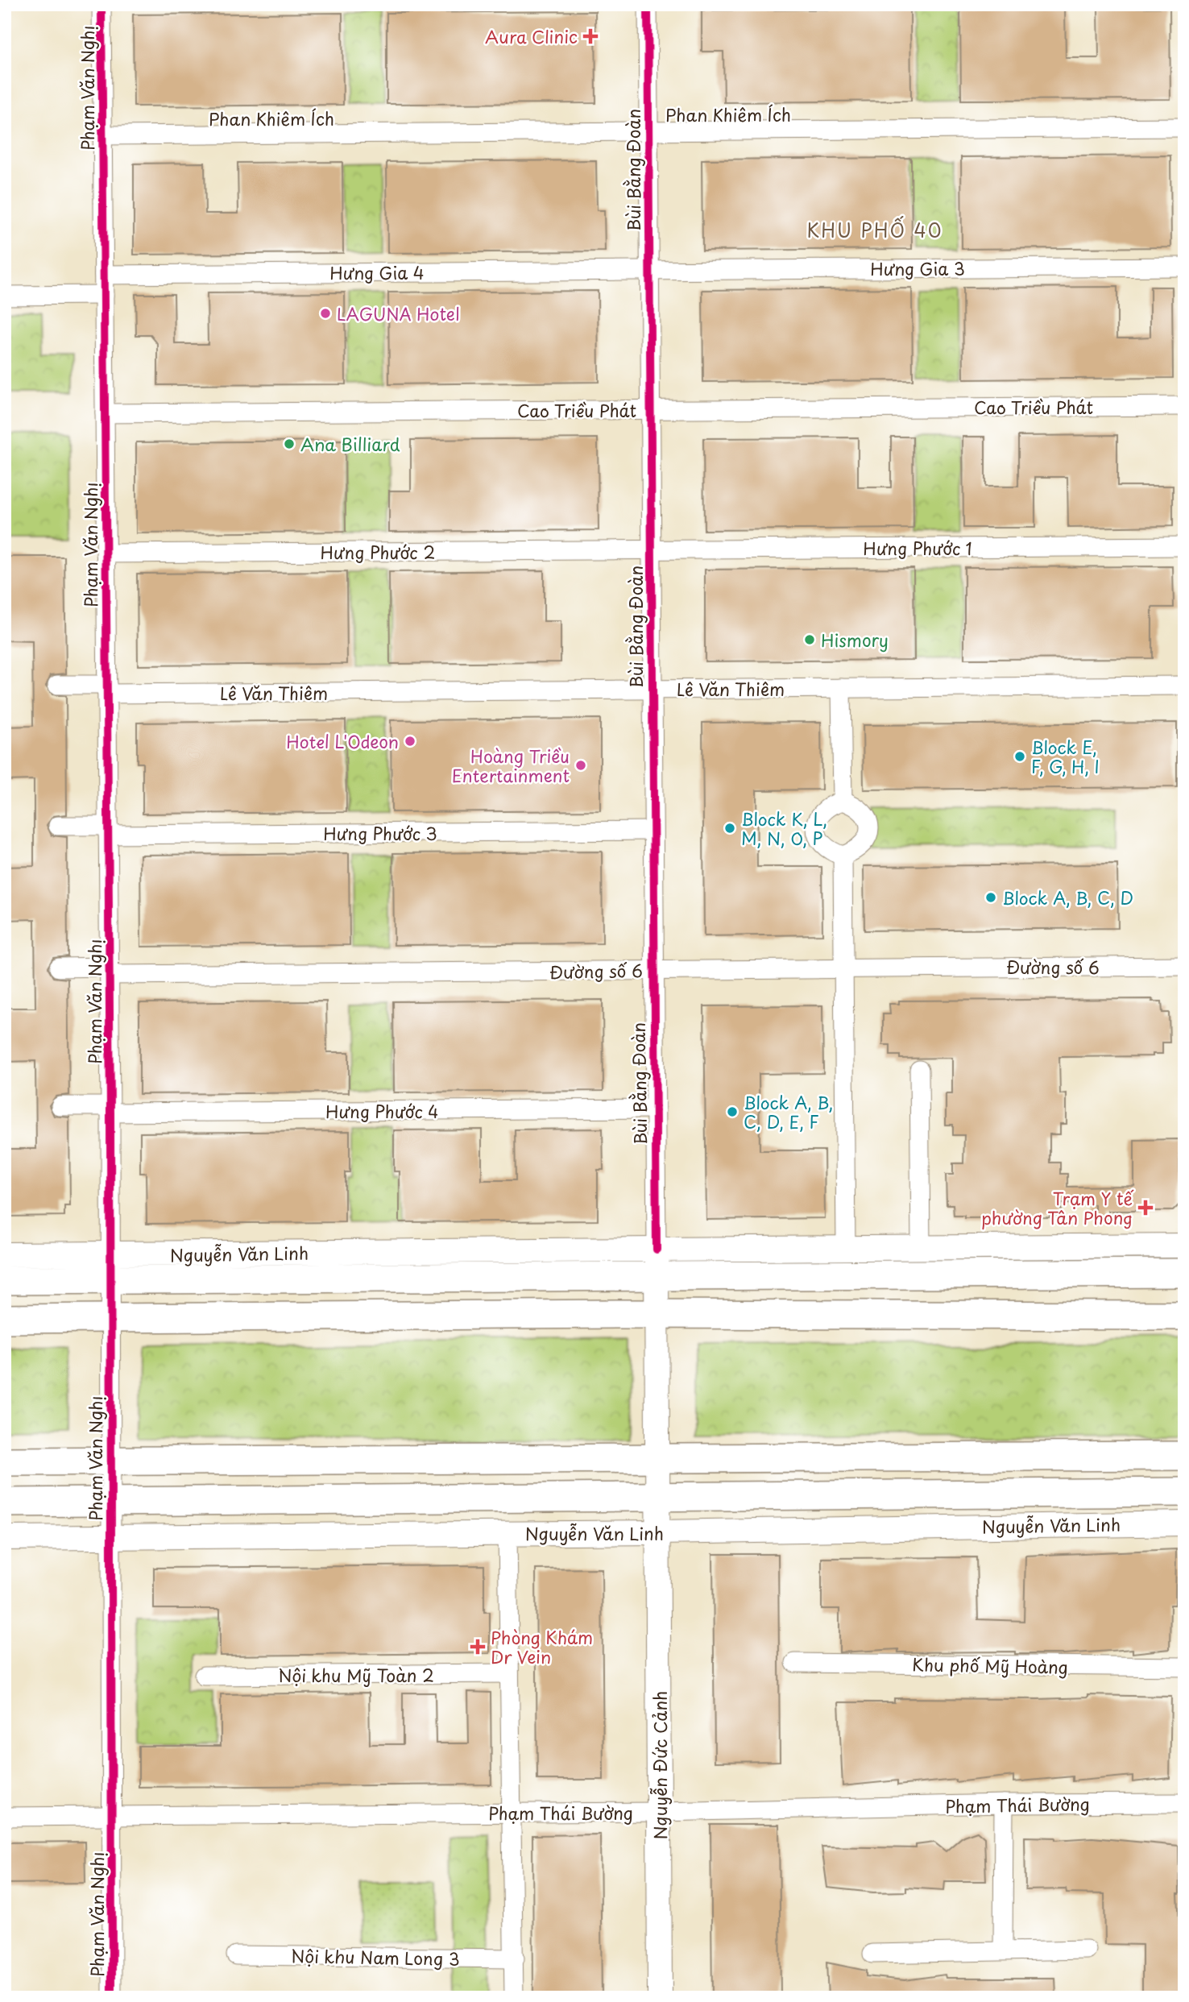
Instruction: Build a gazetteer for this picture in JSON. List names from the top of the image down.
{
  "streets": {
    "highway": ["Nguyễn Văn Linh"],
    "main road": ["Nguyễn Đức Cảnh"],
    "street": [
      "Phạm Văn Nghị",
      "Phan Khiêm Ích",
      "Bùi Bằng Đoàn",
      "Hưng Gia 3",
      "Hưng Gia 4",
      "Cao Triều Phát",
      "Hưng Phước 1",
      "Hưng Phước 2",
      "Lê Văn Thiêm",
      "Hưng Phước 3",
      "Đường số 6",
      "Hưng Phước 4",
      "Khu phố Mỹ Hoàng",
      "Nội khu Mỹ Toàn 2",
      "Phạm Thái Bường",
      "Nội khu Nam Long 3"
    ]
  },
  "crossings": [
    ["Phạm Văn Nghị", "Phan Khiêm Ích"],
    ["Phạm Văn Nghị", "Hưng Gia 4"],
    ["Phạm Văn Nghị", "Cao Triều Phát"],
    ["Phạm Văn Nghị", "Hưng Phước 2"],
    ["Phạm Văn Nghị", "Lê Văn Thiêm"],
    ["Phạm Văn Nghị", "Hưng Phước 3"],
    ["Phạm Văn Nghị", "Đường số 6"],
    ["Phạm Văn Nghị", "Hưng Phước 4"],
    ["Phạm Văn Nghị", "Nguyễn Văn Linh"],
    ["Phạm Văn Nghị", "Phạm Thái Bường"],
    ["Phan Khiêm Ích", "Bùi Bằng Đoàn"],
    ["Bùi Bằng Đoàn", "Hưng Gia 3"],
    ["Bùi Bằng Đoàn", "Hưng Gia 4"],
    ["Bùi Bằng Đoàn", "Cao Triều Phát"],
    ["Bùi Bằng Đoàn", "Hưng Phước 1"],
    ["Bùi Bằng Đoàn", "Hưng Phước 2"],
    ["Bùi Bằng Đoàn", "Lê Văn Thiêm"],
    ["Bùi Bằng Đoàn", "Hưng Phước 3"],
    ["Bùi Bằng Đoàn", "Đường số 6"],
    ["Bùi Bằng Đoàn", "Hưng Phước 4"],
    ["Bùi Bằng Đoàn", "Nguyễn Văn Linh"],
    ["Bùi Bằng Đoàn", "Nguyễn Đức Cảnh"],
    ["Hưng Gia 3", "Hưng Gia 4"],
    ["Hưng Phước 1", "Hưng Phước 2"],
    ["Nguyễn Văn Linh", "Nguyễn Đức Cảnh"],
    ["Nguyễn Đức Cảnh", "Phạm Thái Bường"]
  ],
  "districts": ["KHU PHỐ 40"],
  "places": {
    "health": ["Aura Clinic", "Trạm Y tế phường Tân Phong", "Phòng Khám Dr Vein"],
    "other": [
      "LAGUNA Hotel",
      "Ana Billiard",
      "Hismory",
      "Hotel L'Odeon",
      "Block E, F, G, H, I",
      "Hoàng Triều Entertainment",
      "Block K, L, M, N, O, P",
      "Block A, B, C, D",
      "Block A, B, C, D, E, F"
    ]
  }
}
